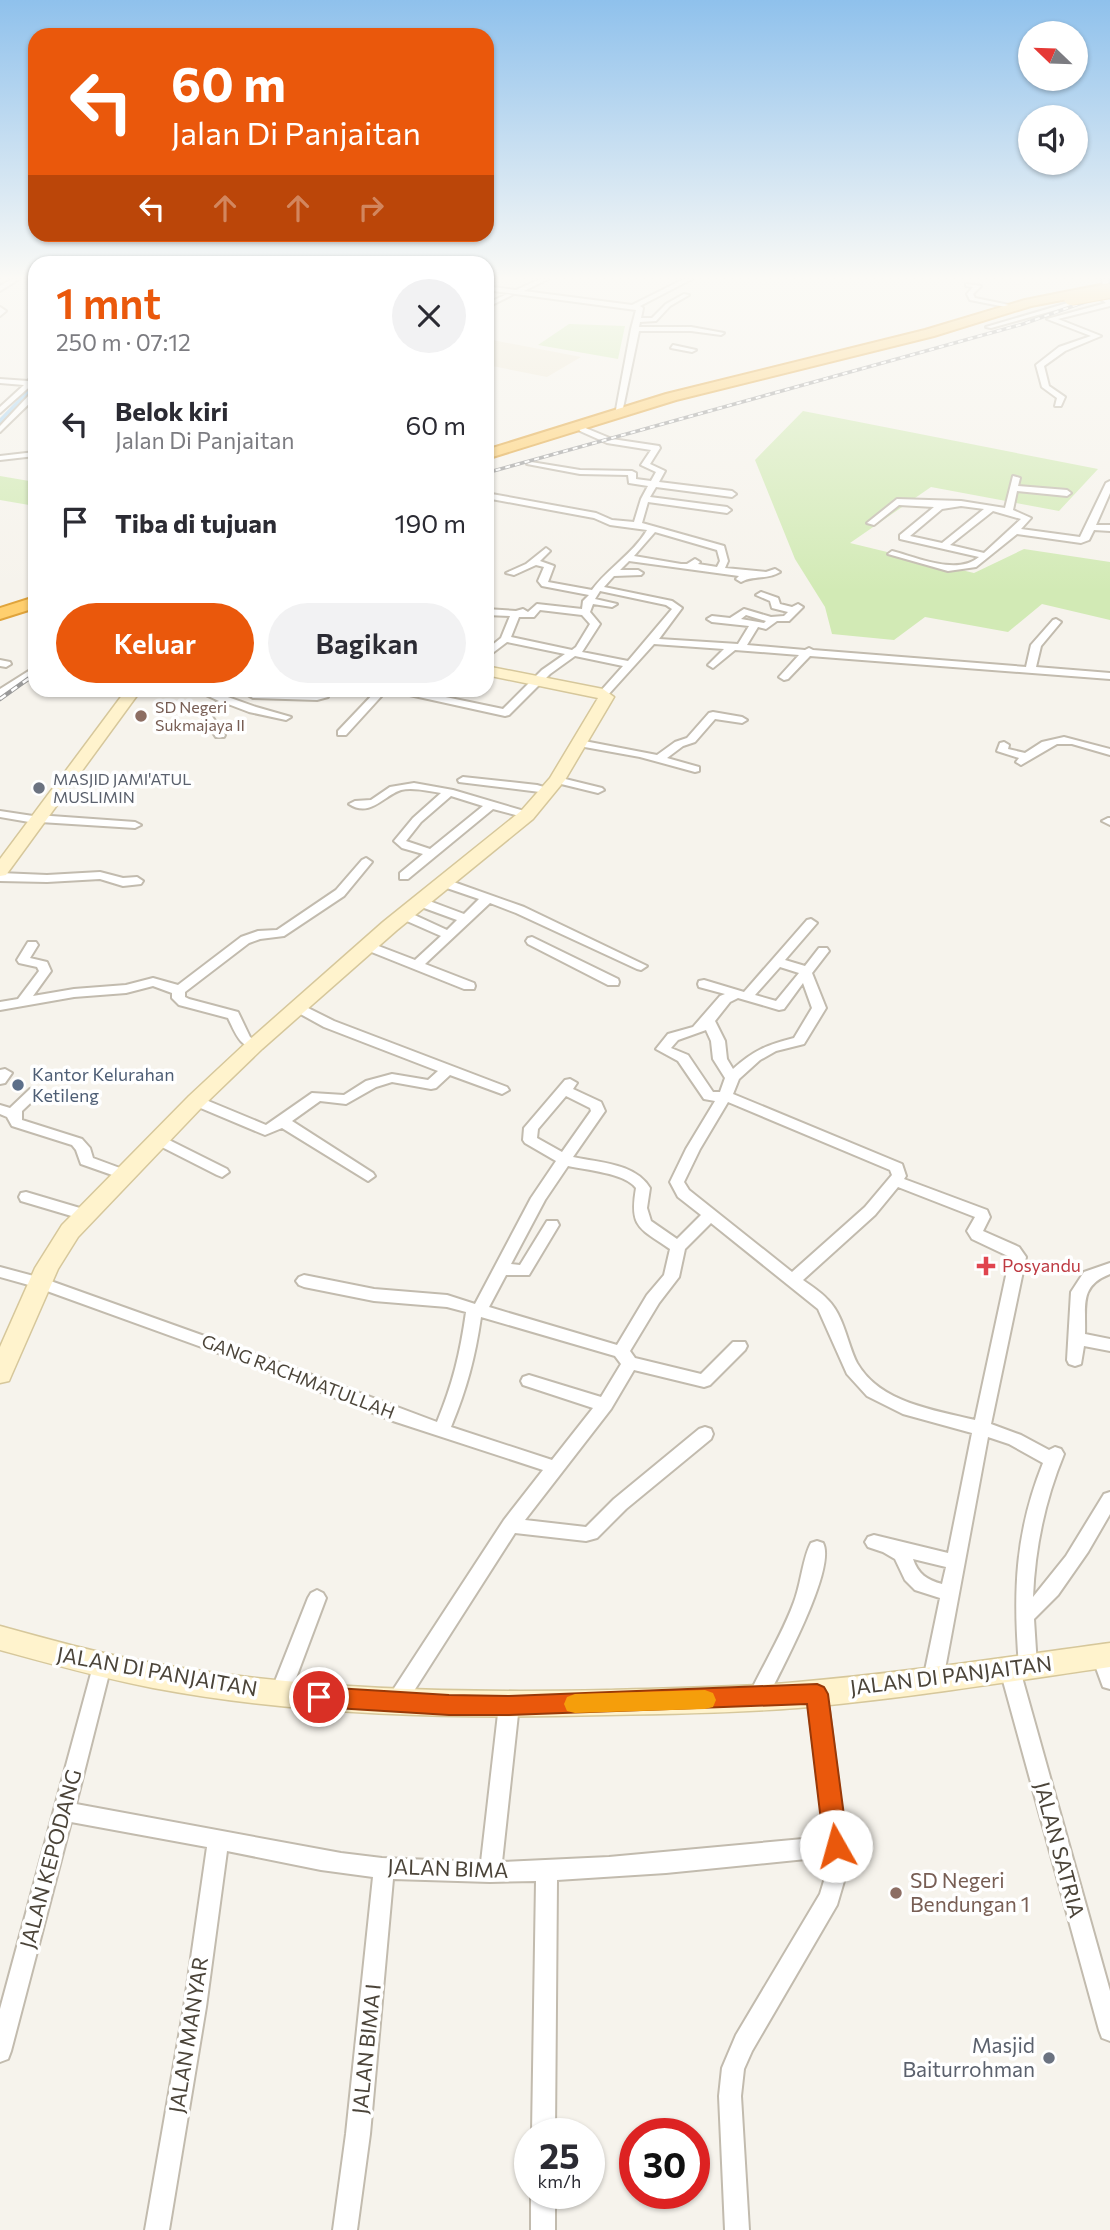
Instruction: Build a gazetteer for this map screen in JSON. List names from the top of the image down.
{
  "streets": {
    "street": [
      "GANG RACHMATULLAH",
      "JALAN DI PANJAITAN",
      "JALAN SATRIA",
      "JALAN KEPODANG",
      "JALAN BIMA",
      "JALAN MANYAR",
      "JALAN BIMA I"
    ]
  },
  "crossings": [
    ["JALAN DI PANJAITAN", "JALAN SATRIA"],
    ["JALAN DI PANJAITAN", "JALAN KEPODANG"],
    ["JALAN KEPODANG", "JALAN BIMA"],
    ["JALAN BIMA", "JALAN MANYAR"],
    ["JALAN BIMA", "JALAN BIMA I"]
  ],
  "places": {
    "other": [
      "SD Negeri Sukmajaya II",
      "MASJID JAMI'ATUL MUSLIMIN",
      "Kantor Kelurahan Ketileng",
      "SD Negeri Bendungan 1",
      "Masjid Baiturrohman"
    ],
    "health": ["Posyandu"]
  },
  "north": "top left",
  "page": {
    "turn": ["60 m", "Jalan Di Panjaitan"],
    "heading": ["1 mnt", "250 m · 07:12"],
    "list": [
      {
        "name": "Belok kiri",
        "note": "Jalan Di Panjaitan",
        "value": "60 m"
      },
      {
        "name": "Tiba di tujuan",
        "value": "190 m"
      }
    ],
    "buttons": ["Keluar", "Bagikan"],
    "speed": "25 km/h",
    "limit": "30"
  }
}
